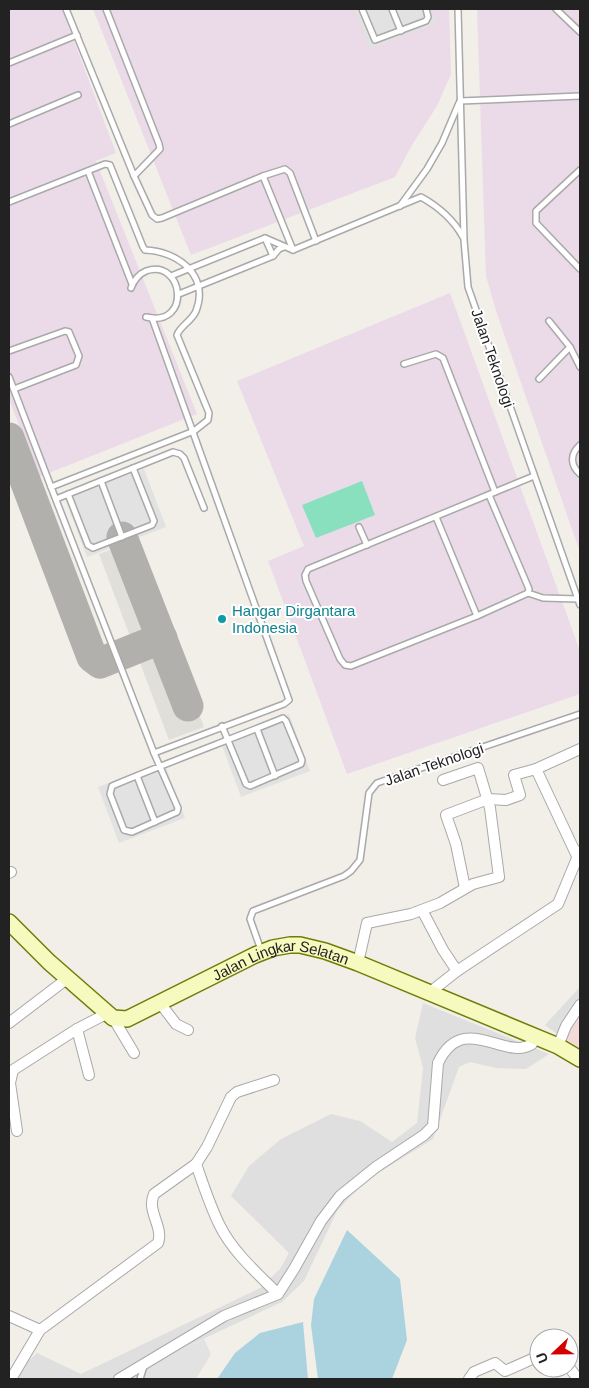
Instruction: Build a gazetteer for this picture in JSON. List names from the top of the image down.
{
  "streets": {
    "main road": ["Jalan Lingkar Selatan"],
    "lane": ["Jalan Teknologi"]
  },
  "crossings": [
    ["Jalan Teknologi", "Jalan Lingkar Selatan"]
  ],
  "places": ["Hangar Dirgantara Indonesia"],
  "north": "left"
}
